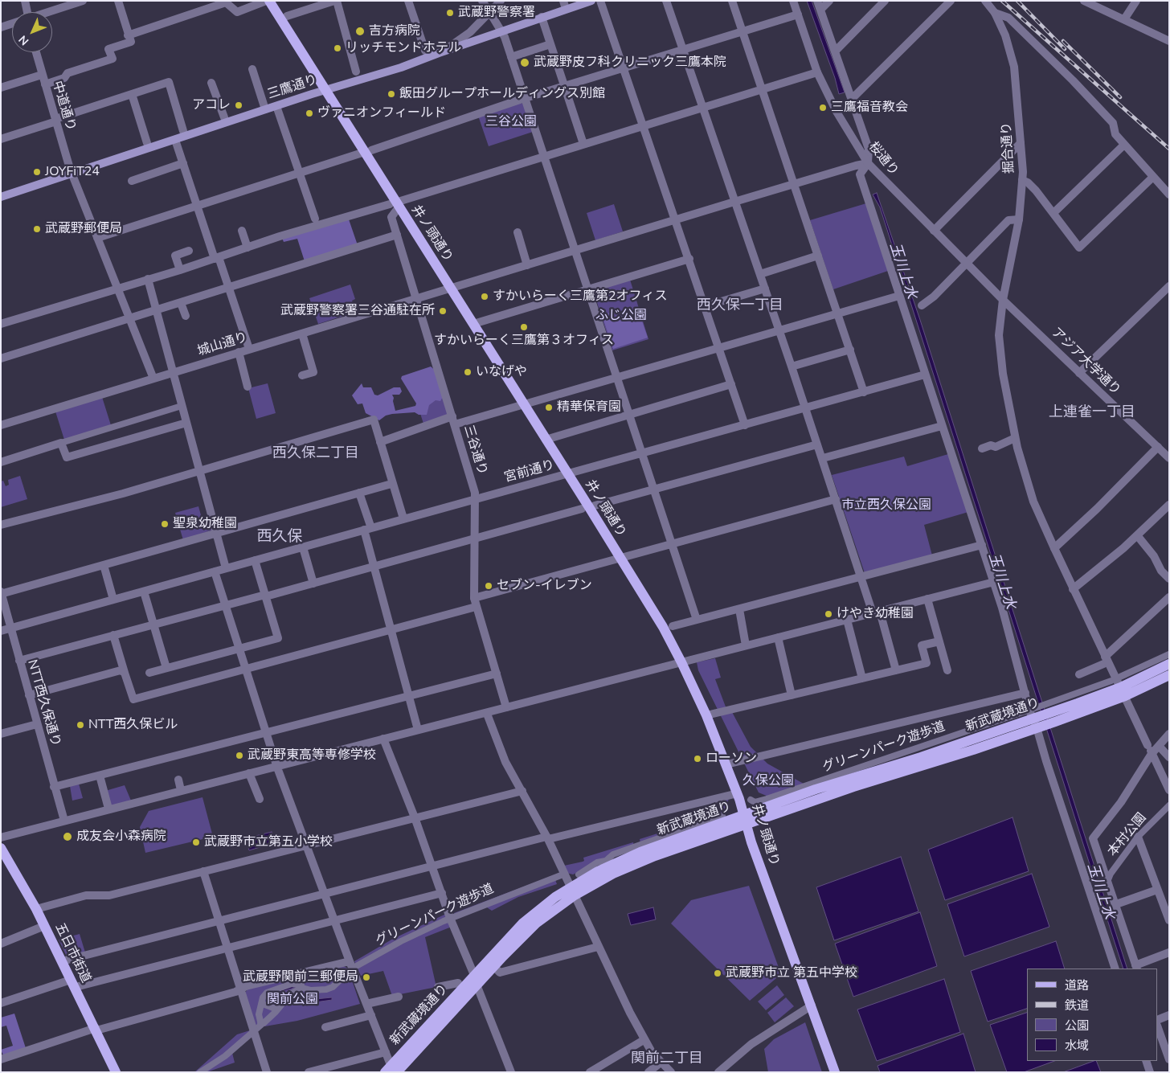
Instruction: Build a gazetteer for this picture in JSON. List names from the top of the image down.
{
  "streets": {
    "main road": [
      "三鷹通り",
      "井ノ頭通り",
      "新武蔵境通り",
      "五日市街道"
    ],
    "street": [
      "中道通り",
      "掘合通り",
      "桜通り",
      "城山通り",
      "アジア大学通り",
      "三谷通り",
      "宮前通り",
      "NTT西久保通り",
      "グリーンパーク遊歩道",
      "本村公園"
    ]
  },
  "crossings": [
    ["三鷹通り", "中道通り"],
    ["三鷹通り", "井ノ頭通り"],
    ["中道通り", "城山通り"],
    ["掘合通り", "桜通り"],
    ["掘合通り", "アジア大学通り"],
    ["掘合通り", "新武蔵境通り"],
    ["桜通り", "城山通り"],
    ["桜通り", "アジア大学通り"],
    ["井ノ頭通り", "城山通り"],
    ["井ノ頭通り", "三谷通り"],
    ["井ノ頭通り", "宮前通り"],
    ["井ノ頭通り", "新武蔵境通り"],
    ["城山通り", "三谷通り"],
    ["三谷通り", "宮前通り"],
    ["宮前通り", "NTT西久保通り"]
  ],
  "districts": [
    "西久保一丁目",
    "上連雀一丁目",
    "西久保二丁目",
    "西久保",
    "関前二丁目"
  ],
  "water": ["玉川上水"],
  "parks": [
    "三谷公園",
    "ふじ公園",
    "市立西久保公園",
    "久保公園",
    "関前公園"
  ],
  "places": [
    "武蔵野警察署",
    "吉方病院",
    "リッチモンドホテル",
    "武蔵野皮フ科クリニック三鷹本院",
    "飯田グループホールディングス別館",
    "アコレ",
    "三鷹福音教会",
    "ヴァニオンフィールド",
    "JOYFiT24",
    "武蔵野郵便局",
    "すかいらーく三鷹第2オフィス",
    "武蔵野警察署三谷通駐在所",
    "すかいらーく三鷹第３オフィス",
    "いなげや",
    "精華保育園",
    "聖泉幼稚園",
    "セブン-イレブン",
    "けやき幼稚園",
    "NTT西久保ビル",
    "武蔵野東高等専修学校",
    "ローソン",
    "成友会小森病院",
    "武蔵野市立第五小学校",
    "武蔵野市立 第五中学校",
    "武蔵野関前三郵便局"
  ],
  "legend": [
    "道路",
    "鉄道",
    "公園",
    "水域"
  ],
  "north": "bottom left"
}
